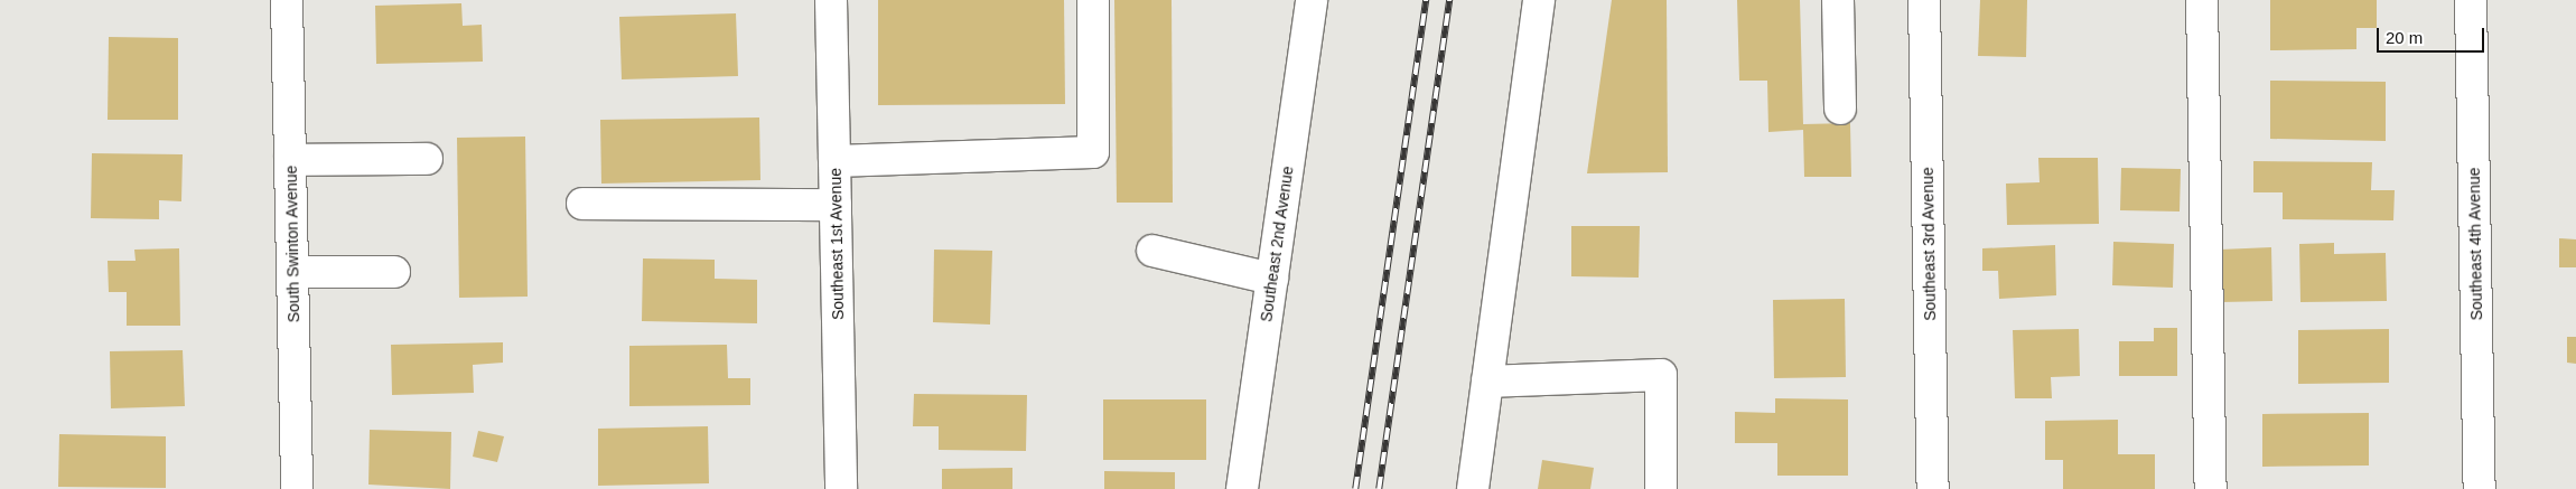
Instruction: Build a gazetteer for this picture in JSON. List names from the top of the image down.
{
  "streets": {
    "street": [
      "South Swinton Avenue",
      "Southeast 1st Avenue",
      "Southeast 2nd Avenue",
      "Southeast 3rd Avenue",
      "Southeast 4th Avenue"
    ]
  },
  "scale_bar": "20 m"
}
